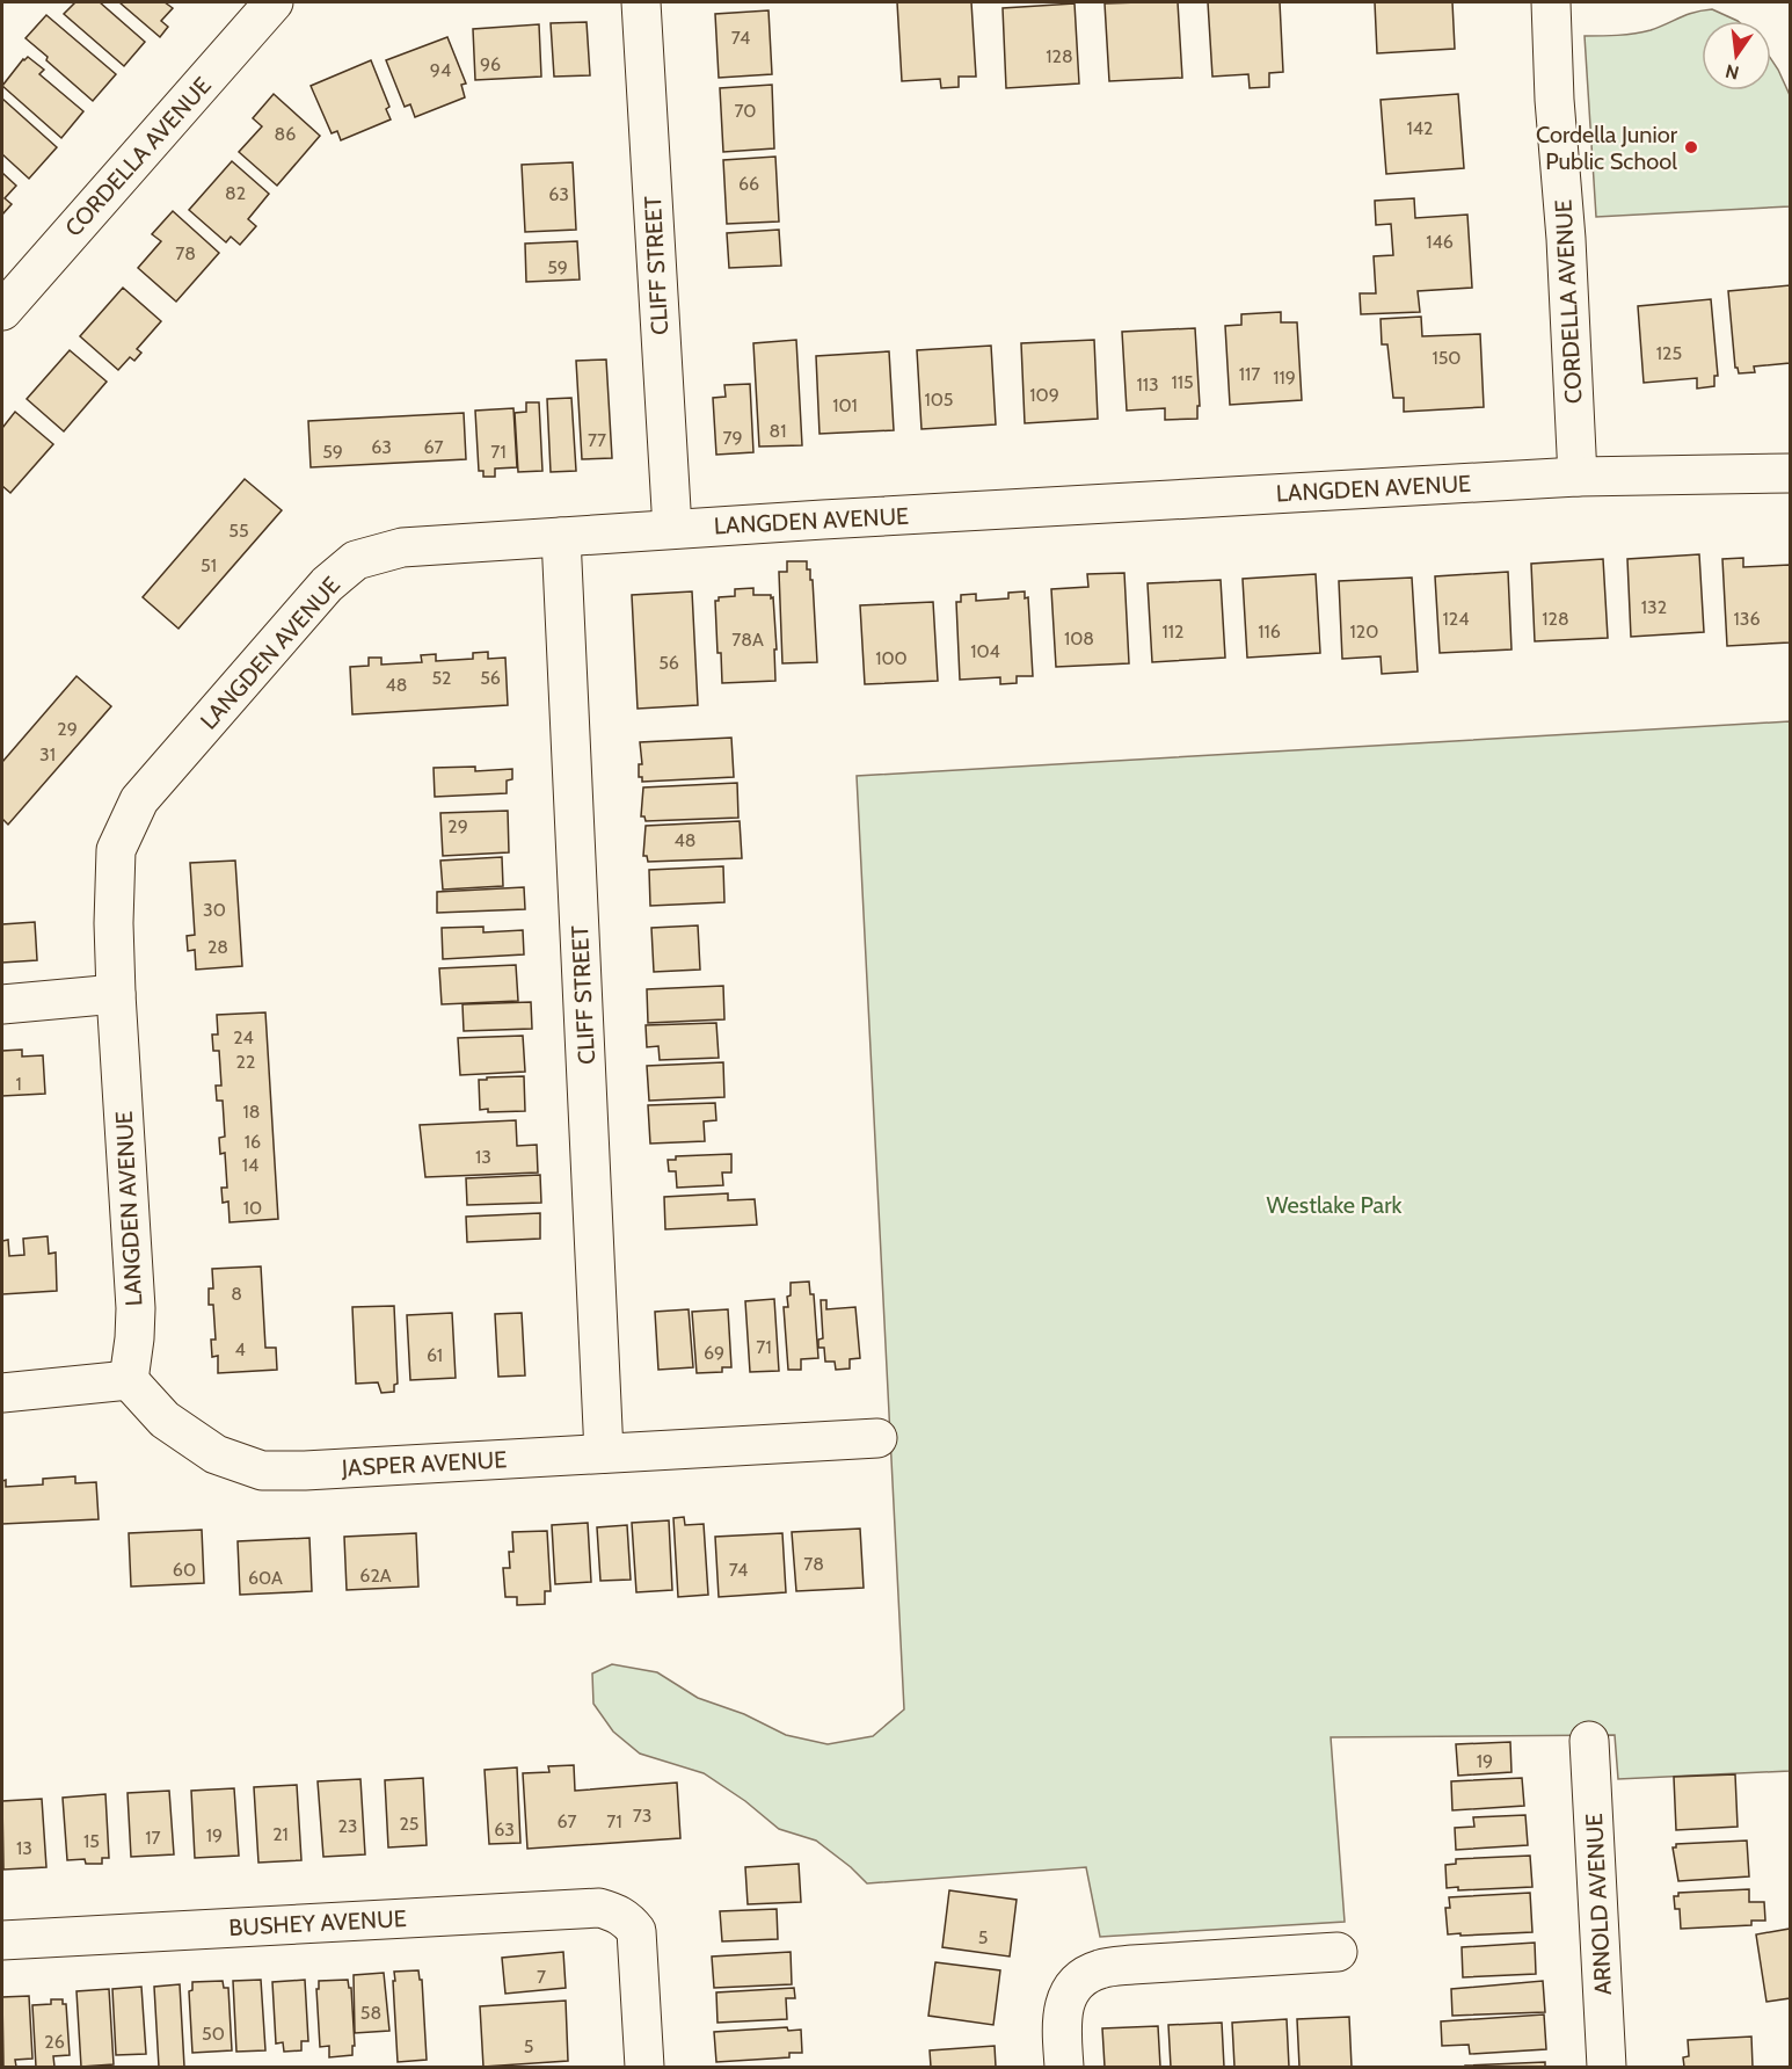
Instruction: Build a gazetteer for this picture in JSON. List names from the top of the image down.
{
  "streets": {
    "street": [
      "CORDELLA AVENUE",
      "CLIFF STREET",
      "LANGDEN AVENUE",
      "JASPER AVENUE",
      "ARNOLD AVENUE",
      "BUSHEY AVENUE"
    ]
  },
  "crossings": [
    ["CORDELLA AVENUE", "LANGDEN AVENUE"],
    ["CLIFF STREET", "LANGDEN AVENUE"],
    ["CLIFF STREET", "JASPER AVENUE"],
    ["LANGDEN AVENUE", "JASPER AVENUE"]
  ],
  "parks": ["Westlake Park"],
  "places": ["Cordella Junior Public School"],
  "house_numbers": [
    "74",
    "128",
    "96",
    "94",
    "70",
    "142",
    "86",
    "66",
    "82",
    "63",
    "146",
    "78",
    "59",
    "125",
    "150",
    "117",
    "119",
    "115",
    "113",
    "109",
    "105",
    "101",
    "81",
    "79",
    "77",
    "63",
    "67",
    "59",
    "71",
    "55",
    "51",
    "132",
    "124",
    "128",
    "136",
    "112",
    "116",
    "120",
    "108",
    "78A",
    "104",
    "100",
    "56",
    "52",
    "56",
    "48",
    "29",
    "31",
    "29",
    "48",
    "30",
    "28",
    "24",
    "22",
    "1",
    "18",
    "16",
    "13",
    "14",
    "10",
    "8",
    "71",
    "4",
    "69",
    "61",
    "78",
    "60",
    "74",
    "62A",
    "60A",
    "19",
    "73",
    "67",
    "71",
    "25",
    "23",
    "63",
    "21",
    "19",
    "17",
    "15",
    "13",
    "5",
    "7",
    "58",
    "50",
    "26",
    "5"
  ],
  "north": "bottom"
}
